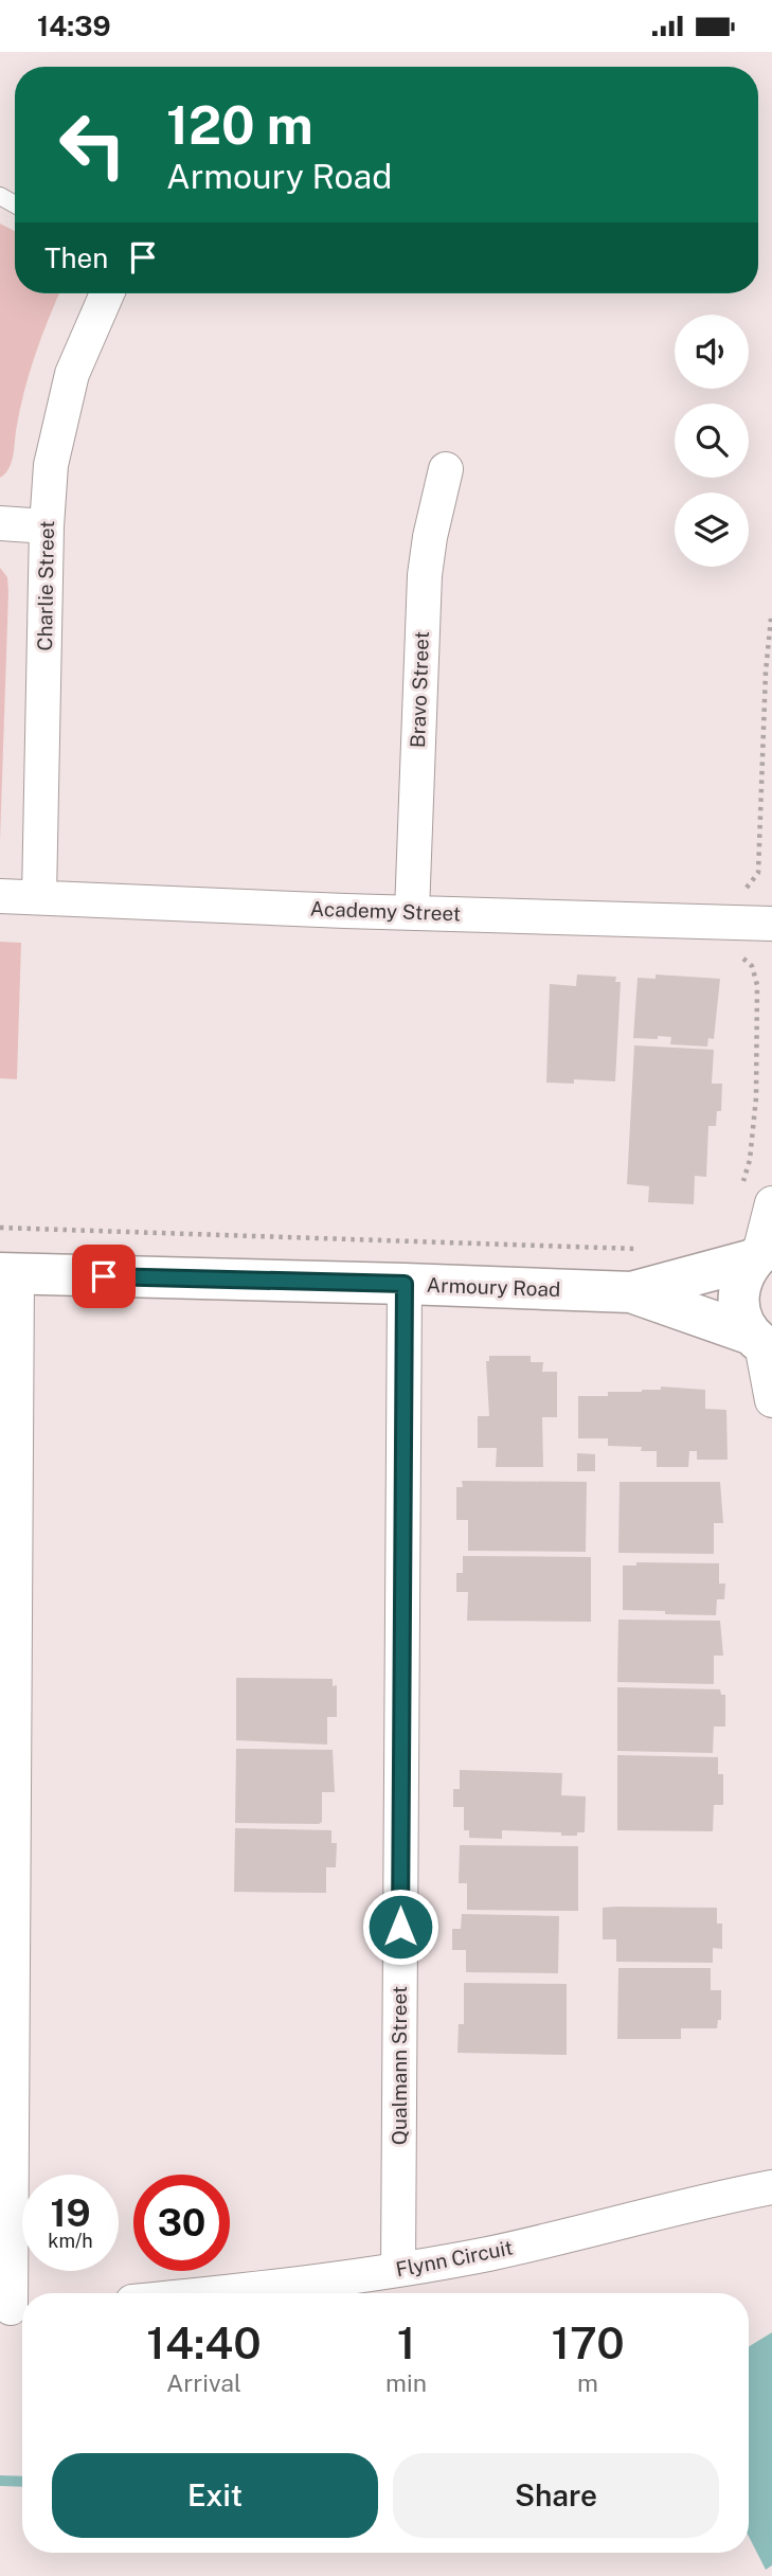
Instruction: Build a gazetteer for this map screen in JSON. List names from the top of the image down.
{
  "streets": {
    "street": [
      "Charlie Street",
      "Bravo Street",
      "Academy Street",
      "Armoury Road",
      "Qualmann Street",
      "Flynn Circuit"
    ]
  },
  "crossings": [
    ["Charlie Street", "Academy Street"],
    ["Bravo Street", "Academy Street"],
    ["Armoury Road", "Qualmann Street"],
    ["Qualmann Street", "Flynn Circuit"]
  ],
  "page": {
    "status": "14:39",
    "turn": ["120 m", "Armoury Road"],
    "then": "Then",
    "speed": "19 km/h",
    "limit": "30",
    "eta": [
      "14:40",
      "Arrival",
      "1",
      "min",
      "170",
      "m"
    ],
    "buttons": ["Exit", "Share"]
  }
}
